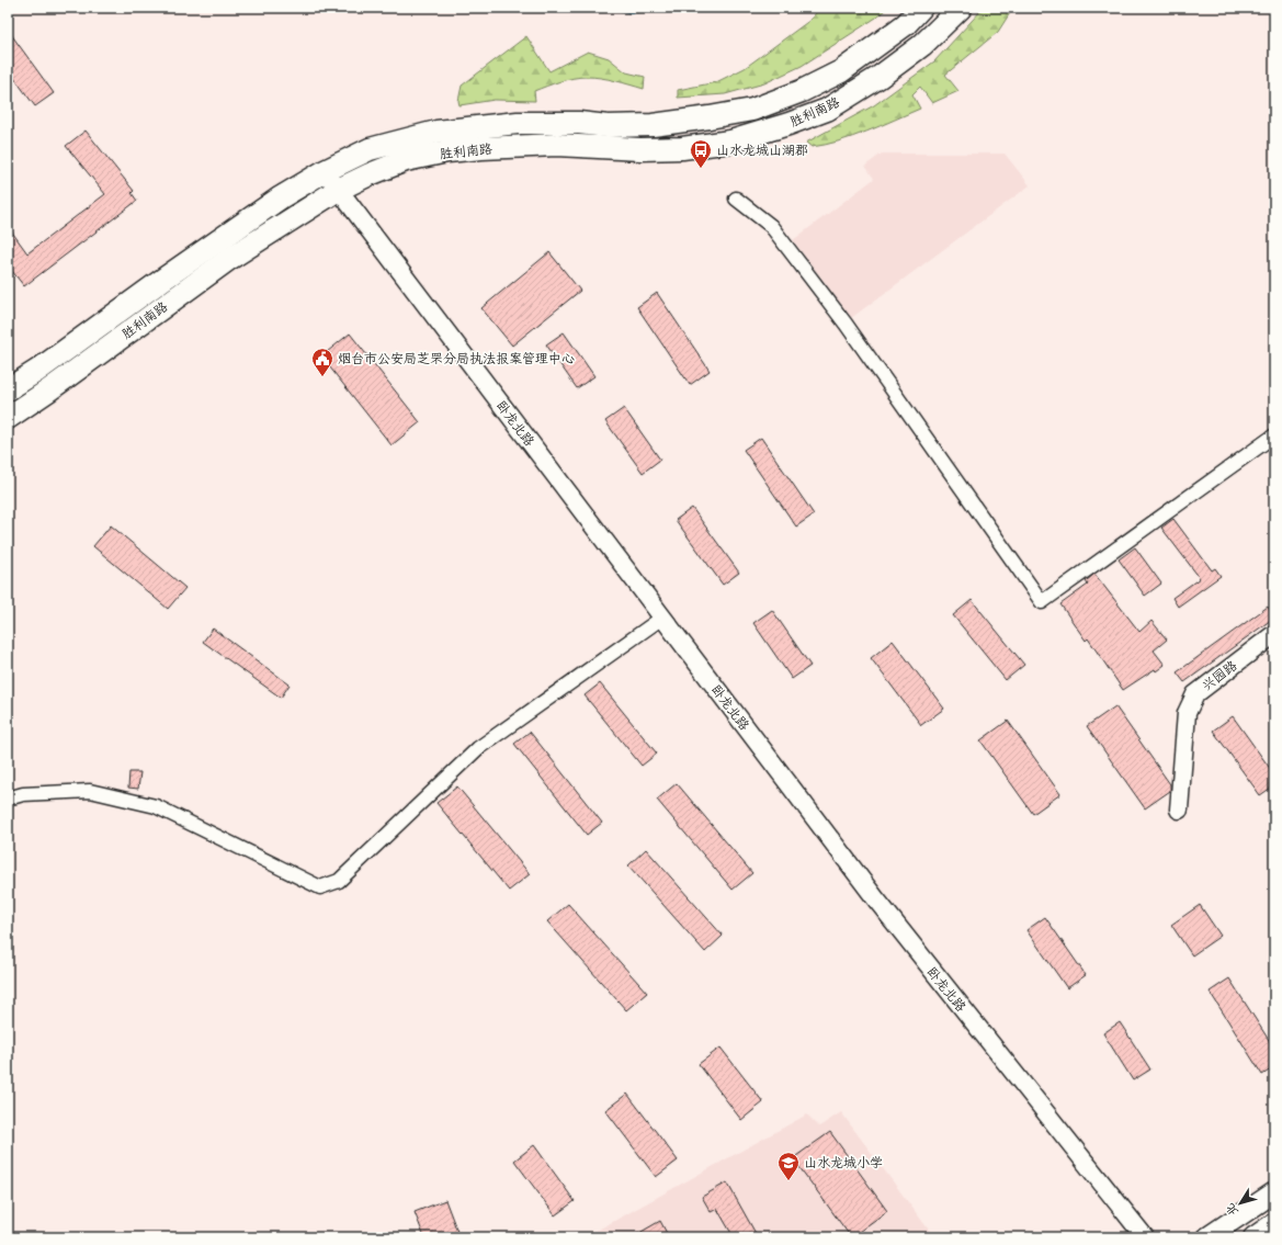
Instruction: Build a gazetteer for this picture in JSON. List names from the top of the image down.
{
  "streets": {
    "main road": ["胜利南路"],
    "street": ["卧龙北路", "兴园路"]
  },
  "crossings": [
    ["胜利南路", "卧龙北路"]
  ],
  "places": {
    "bus stop": ["山水龙城山湖郡"],
    "public building": ["烟台市公安局芝罘分局执法报案管理中心"],
    "school or university": ["山水龙城小学"]
  },
  "north": "bottom left"
}
